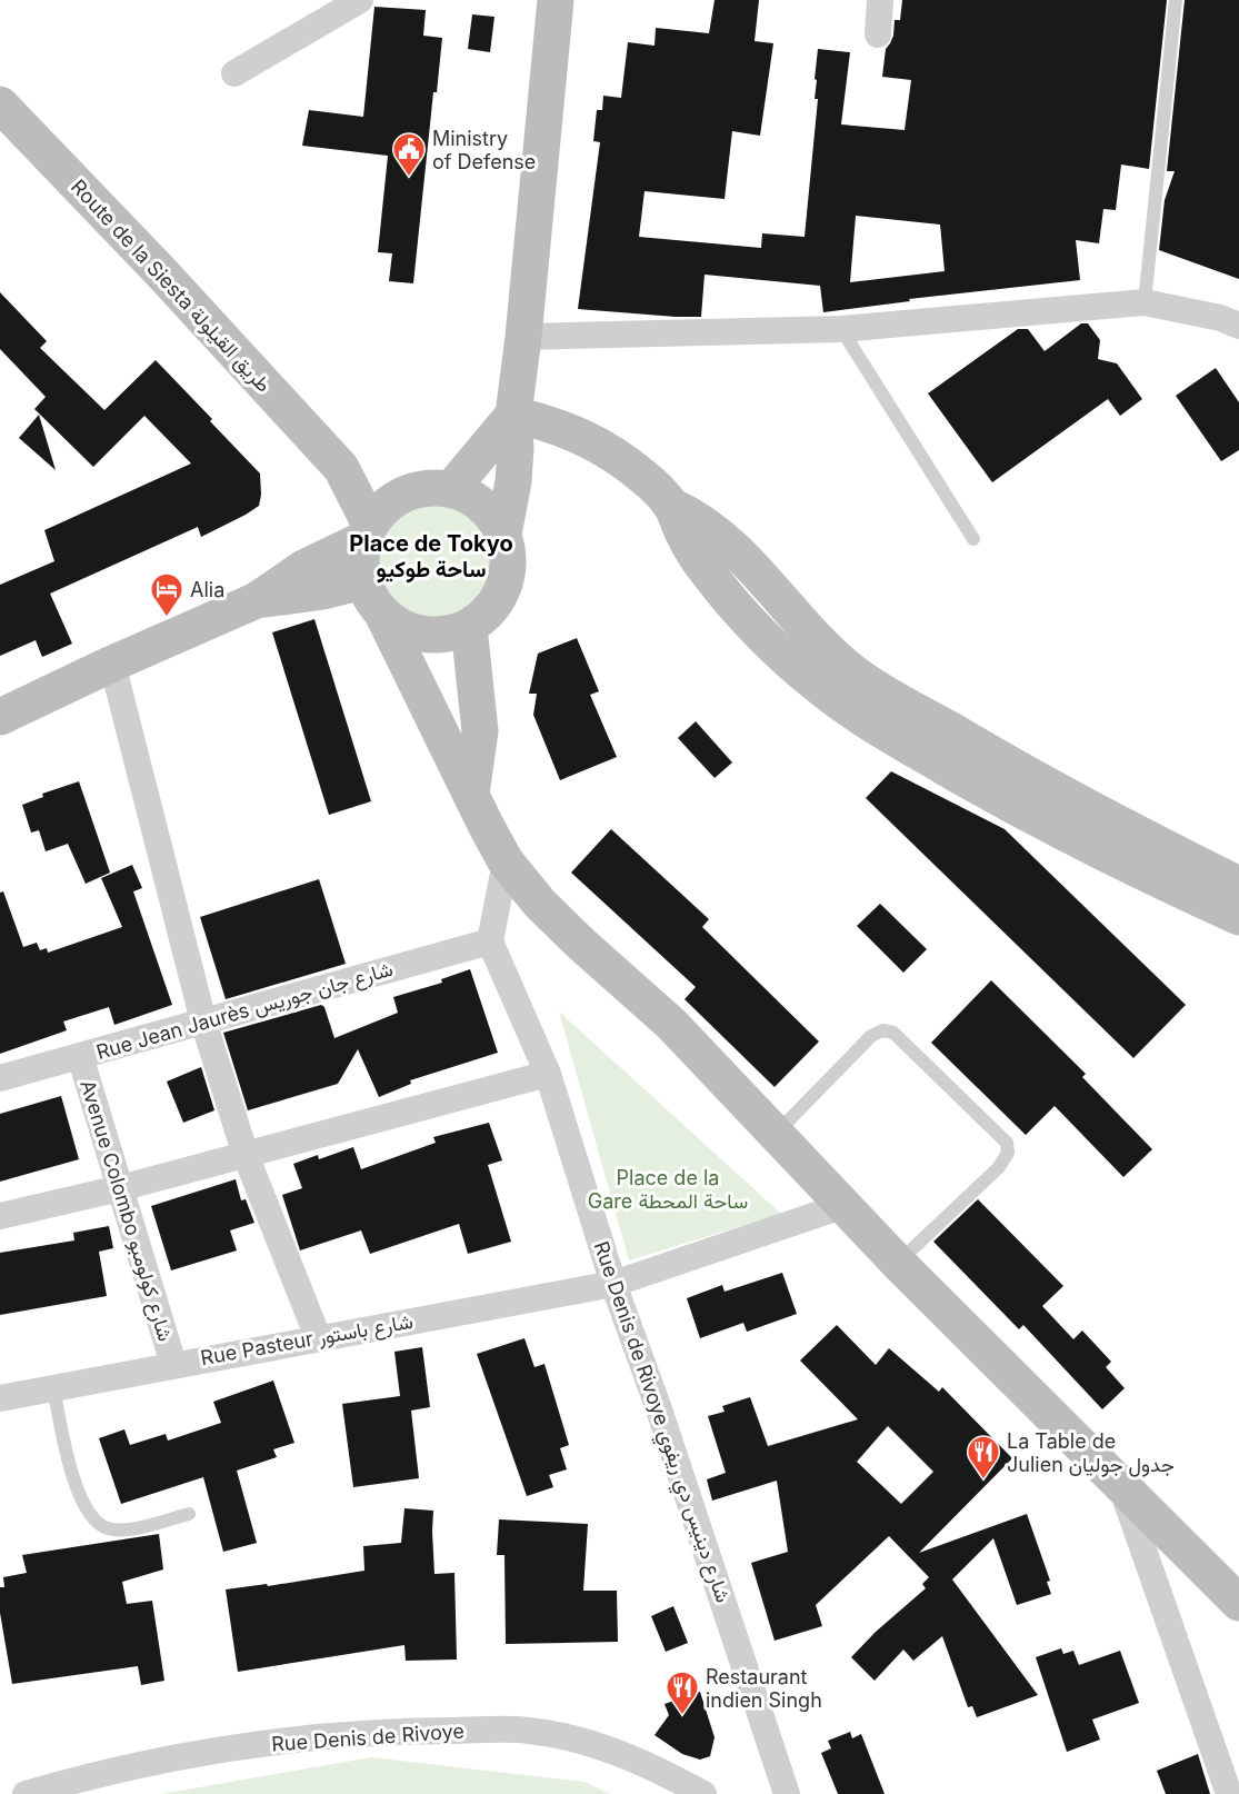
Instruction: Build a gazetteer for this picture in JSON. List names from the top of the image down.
{
  "streets": {
    "main road": ["Route de la Siesta طريق القيلولة"],
    "street": [
      "Rue Jean Jaurès شارع جان جوريس",
      "Avenue Colombo شارع كولومبو",
      "Rue Pasteur شارع باستور",
      "Rue Denis de Rivoye شارع دينيس دي ريفوي",
      "Rue Denis de Rivoye"
    ]
  },
  "crossings": [
    ["Rue Jean Jaurès شارع جان جوريس", "Avenue Colombo شارع كولومبو"],
    ["Rue Jean Jaurès شارع جان جوريس", "Rue Denis de Rivoye شارع دينيس دي ريفوي"],
    ["Avenue Colombo شارع كولومبو", "Rue Pasteur شارع باستور"],
    ["Rue Pasteur شارع باستور", "Rue Denis de Rivoye شارع دينيس دي ريفوي"]
  ],
  "districts": ["Place de Tokyo ساحة طوكيو"],
  "parks": ["Place de la Gare ساحة المحطة"],
  "places": {
    "public building": ["Ministry of Defense"],
    "hotel": ["Alia"],
    "restaurant": ["La Table de Julien جدول جوليان", "Restaurant indien Singh"]
  }
}
